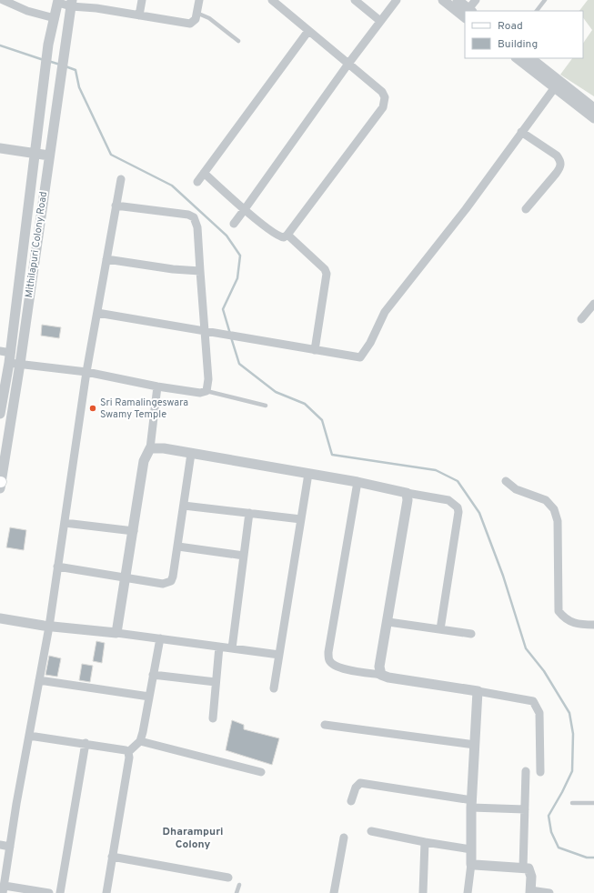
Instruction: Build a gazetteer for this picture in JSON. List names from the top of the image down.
{
  "streets": {
    "street": ["Mithilapuri Colony Road"]
  },
  "districts": ["Dharampuri Colony"],
  "places": ["Sri Ramalingeswara Swamy Temple"],
  "legend": ["Road", "Building"]
}
